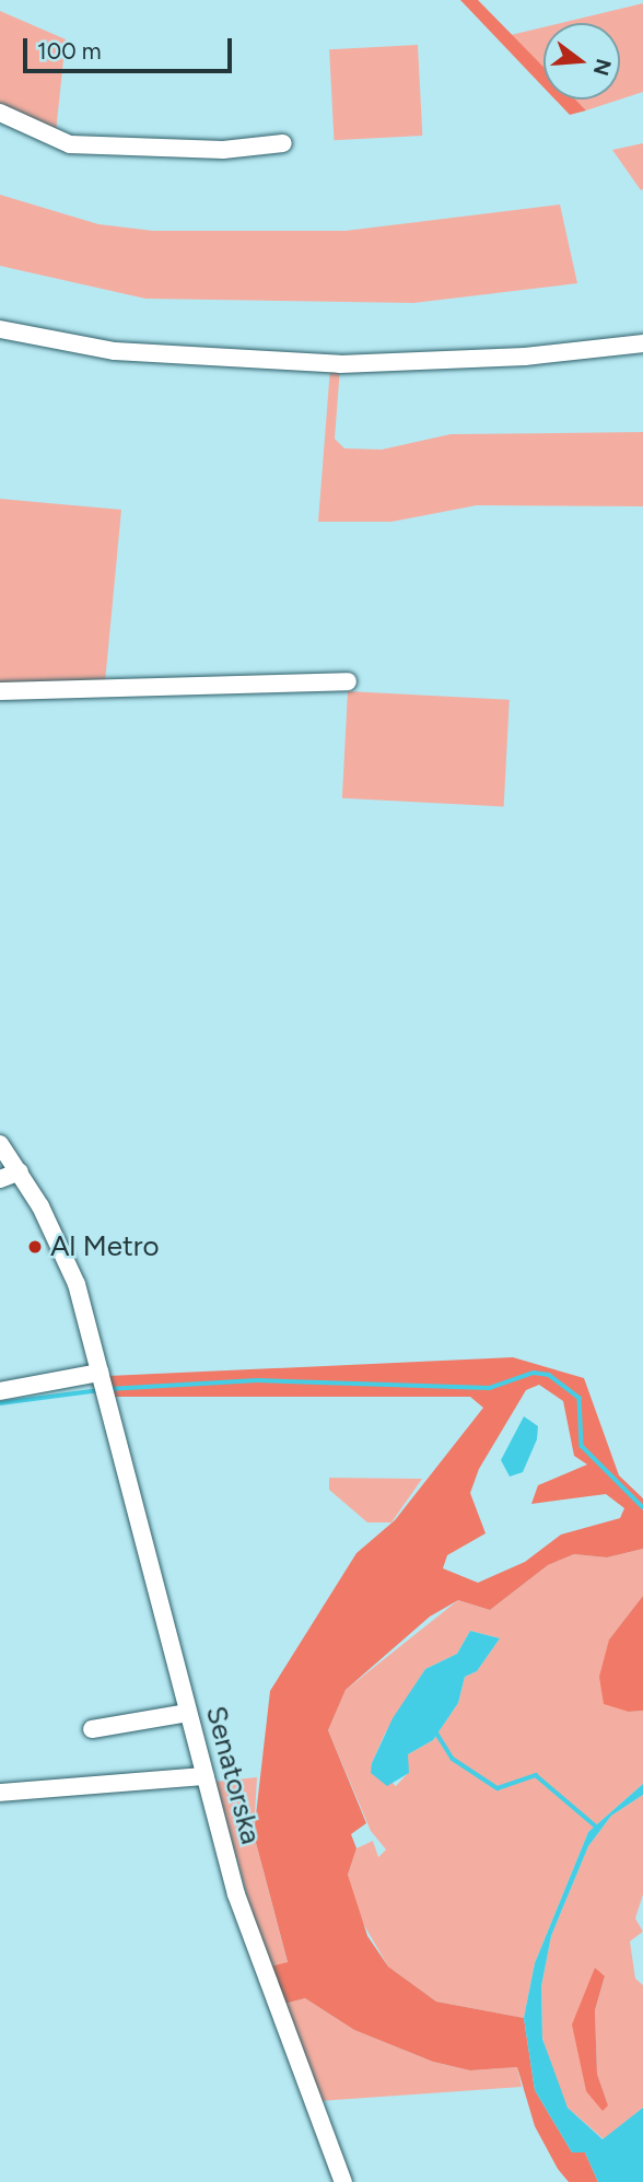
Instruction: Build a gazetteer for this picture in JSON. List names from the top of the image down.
{
  "streets": {
    "street": ["Senatorska"]
  },
  "places": ["Al Metro"],
  "scale_bar": "100 m",
  "north": "right"
}
